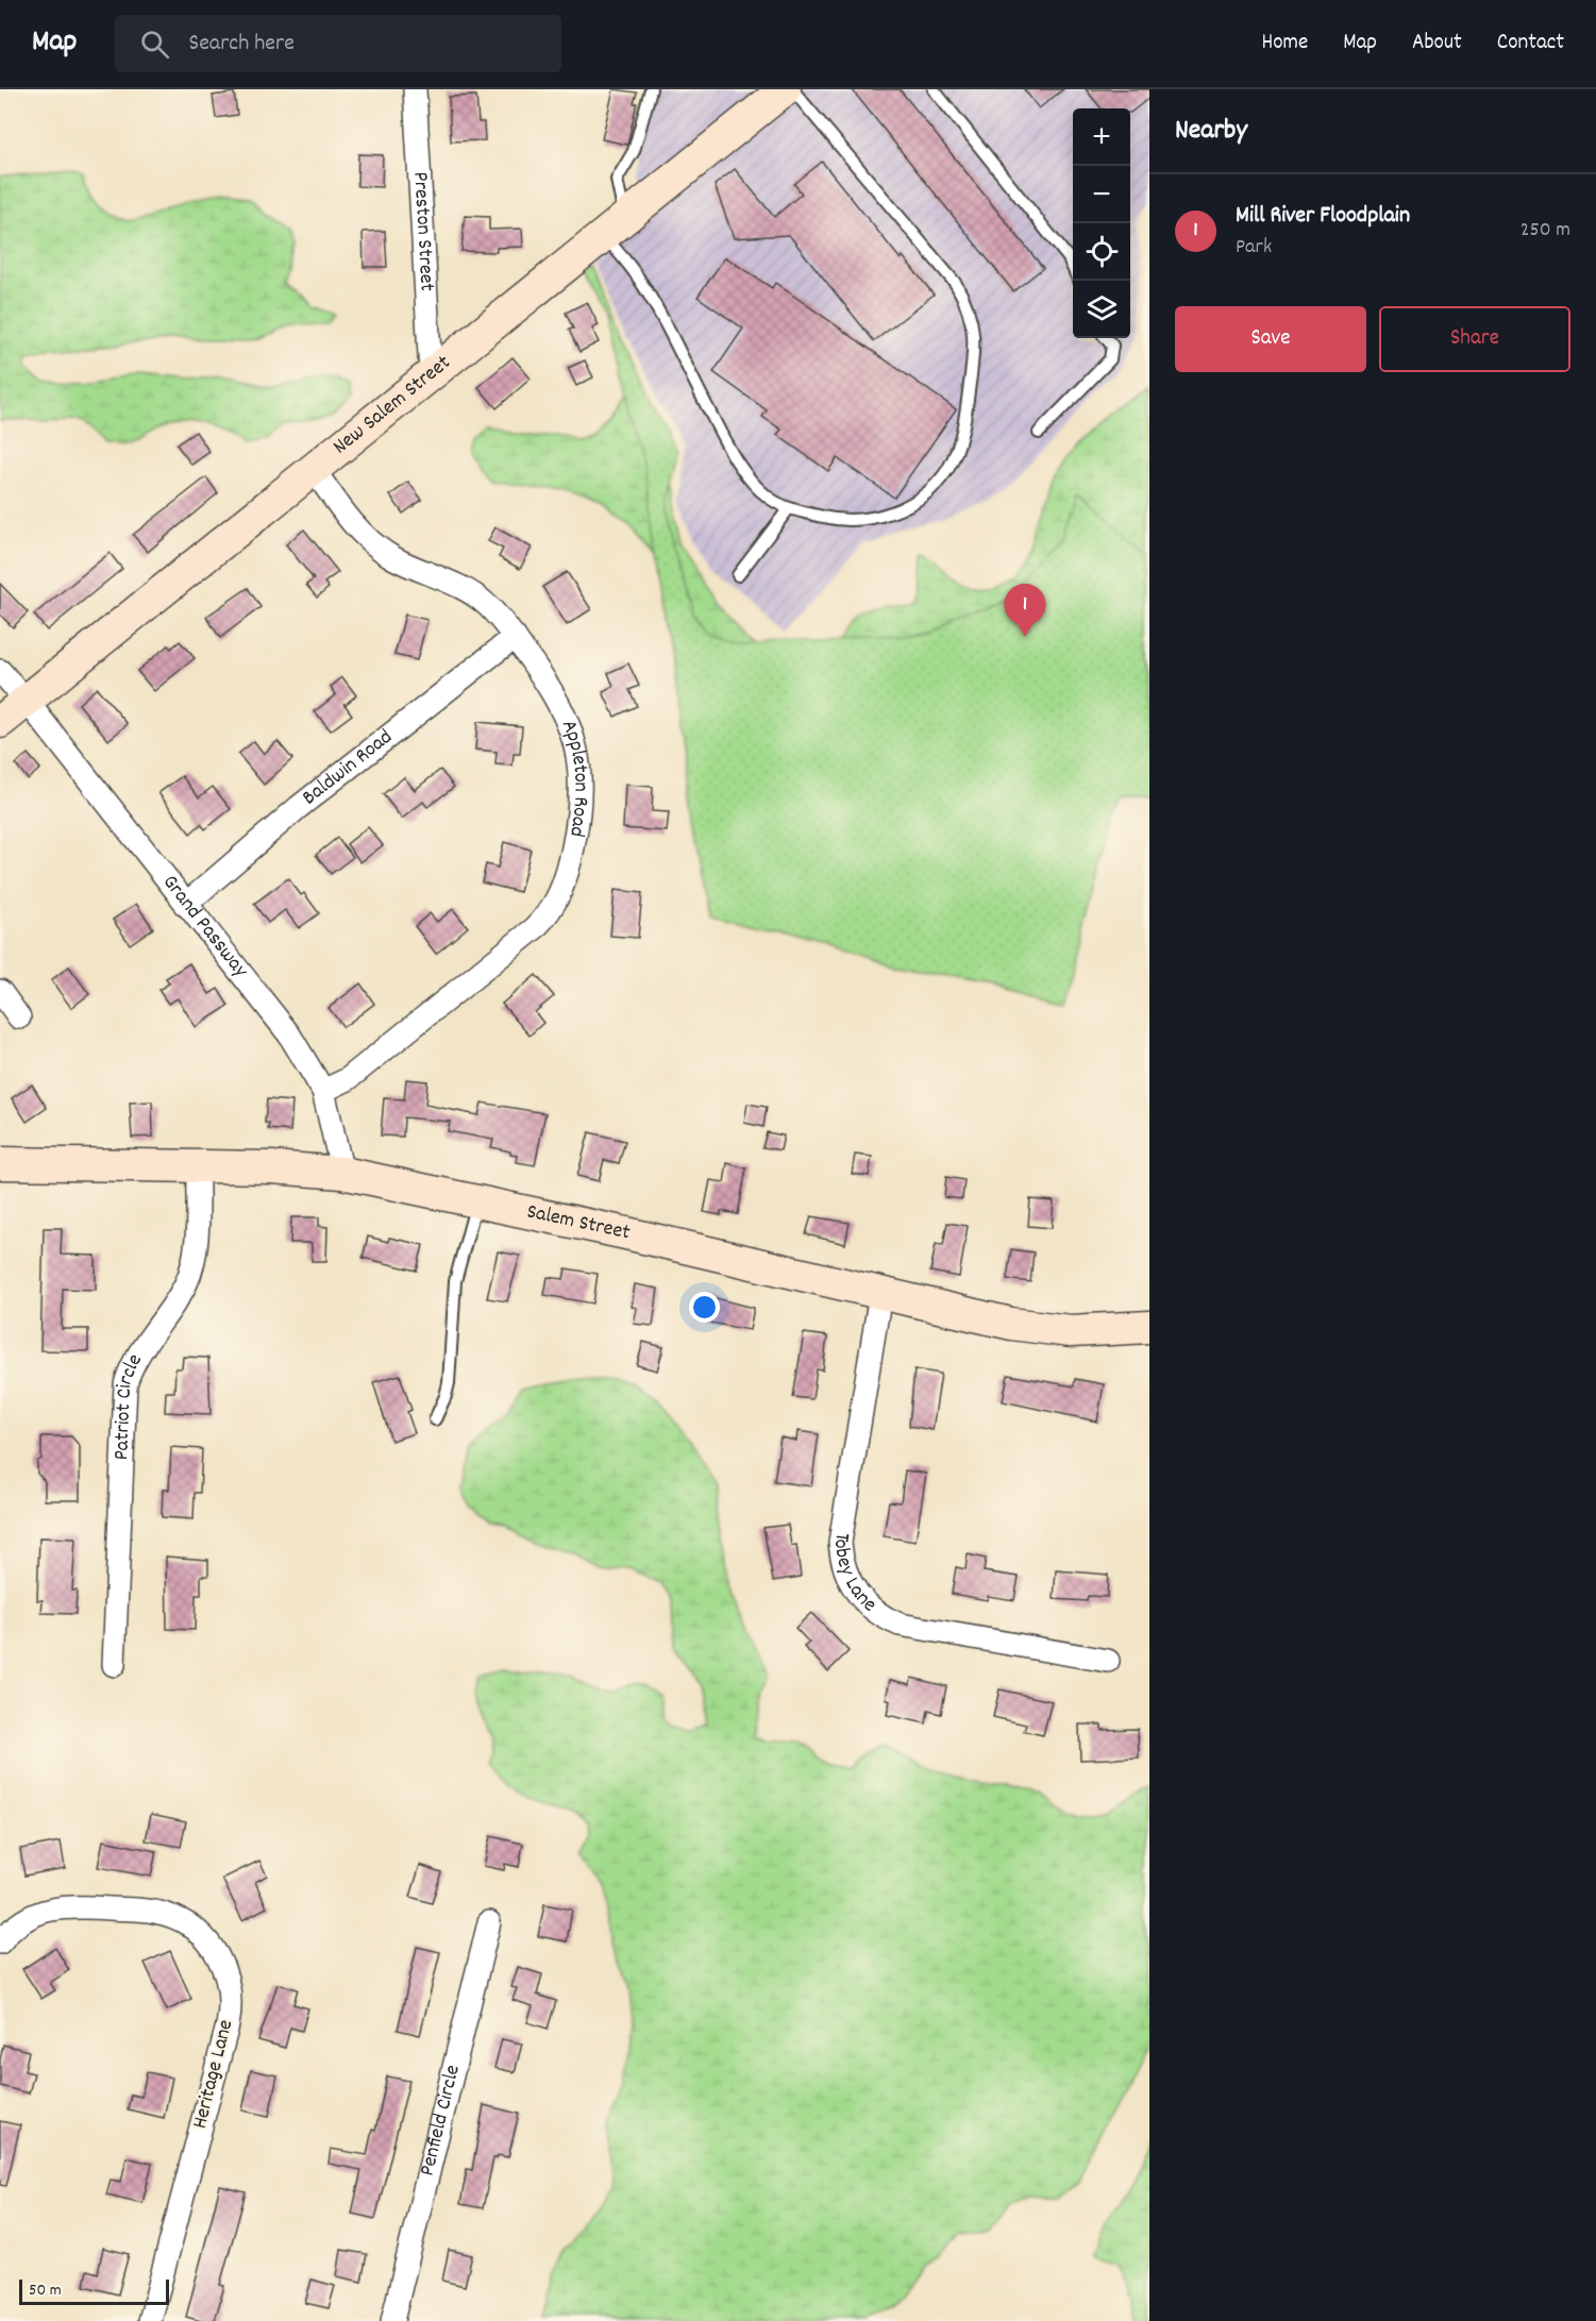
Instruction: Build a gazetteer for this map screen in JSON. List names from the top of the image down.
{
  "streets": {
    "main road": ["New Salem Street", "Salem Street"],
    "street": [
      "Preston Street",
      "Baldwin Road",
      "Appleton Road",
      "Grand Passway",
      "Patriot Circle",
      "Tobey Lane",
      "Heritage Lane",
      "Penfield Circle"
    ]
  },
  "crossings": [
    ["Preston Street", "New Salem Street"],
    ["New Salem Street", "Appleton Road"],
    ["New Salem Street", "Grand Passway"],
    ["Baldwin Road", "Appleton Road"],
    ["Baldwin Road", "Grand Passway"],
    ["Appleton Road", "Grand Passway"],
    ["Grand Passway", "Salem Street"],
    ["Salem Street", "Patriot Circle"],
    ["Salem Street", "Tobey Lane"]
  ],
  "scale_bar": "50 m",
  "page": {
    "header": "Map",
    "search": "Search here",
    "nav": [
      "Home",
      "Map",
      "About",
      "Contact"
    ],
    "heading": "Nearby",
    "map_buttons": ["+", "−"],
    "list": [
      {
        "mark": "1",
        "name": "Mill River Floodplain",
        "note": "Park",
        "value": "250 m"
      }
    ],
    "buttons": ["Save", "Share"],
    "pins": "1",
    "scale": "50 m"
  }
}
